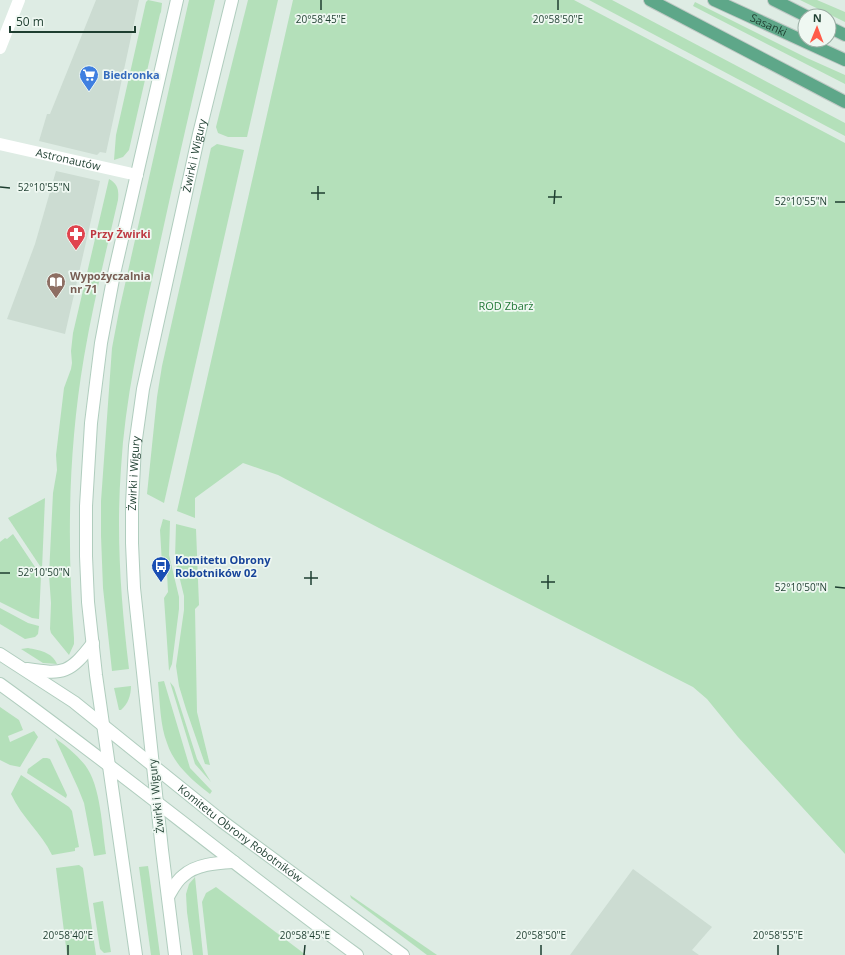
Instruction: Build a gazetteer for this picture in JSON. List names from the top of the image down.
{
  "streets": {
    "main road": [
      "Sasanki",
      "Żwirki i Wigury",
      "Astronautów",
      "Komitetu Obrony Robotników"
    ]
  },
  "crossings": [
    ["Żwirki i Wigury", "Komitetu Obrony Robotników"]
  ],
  "parks": ["ROD Zbarż"],
  "places": {
    "supermarket": ["Biedronka"],
    "pharmacy": ["Przy Żwirki"],
    "library": ["Wypożyczalnia nr 71"],
    "bus stop": ["Komitetu Obrony Robotników 02"]
  },
  "scale_bar": "50 m",
  "north": "top",
  "coordinates": [
    "20°58'45\"E",
    "20°58'50\"E",
    "52°10'55\"N",
    "52°10'50\"N",
    "20°58'40\"E",
    "20°58'55\"E"
  ]
}
